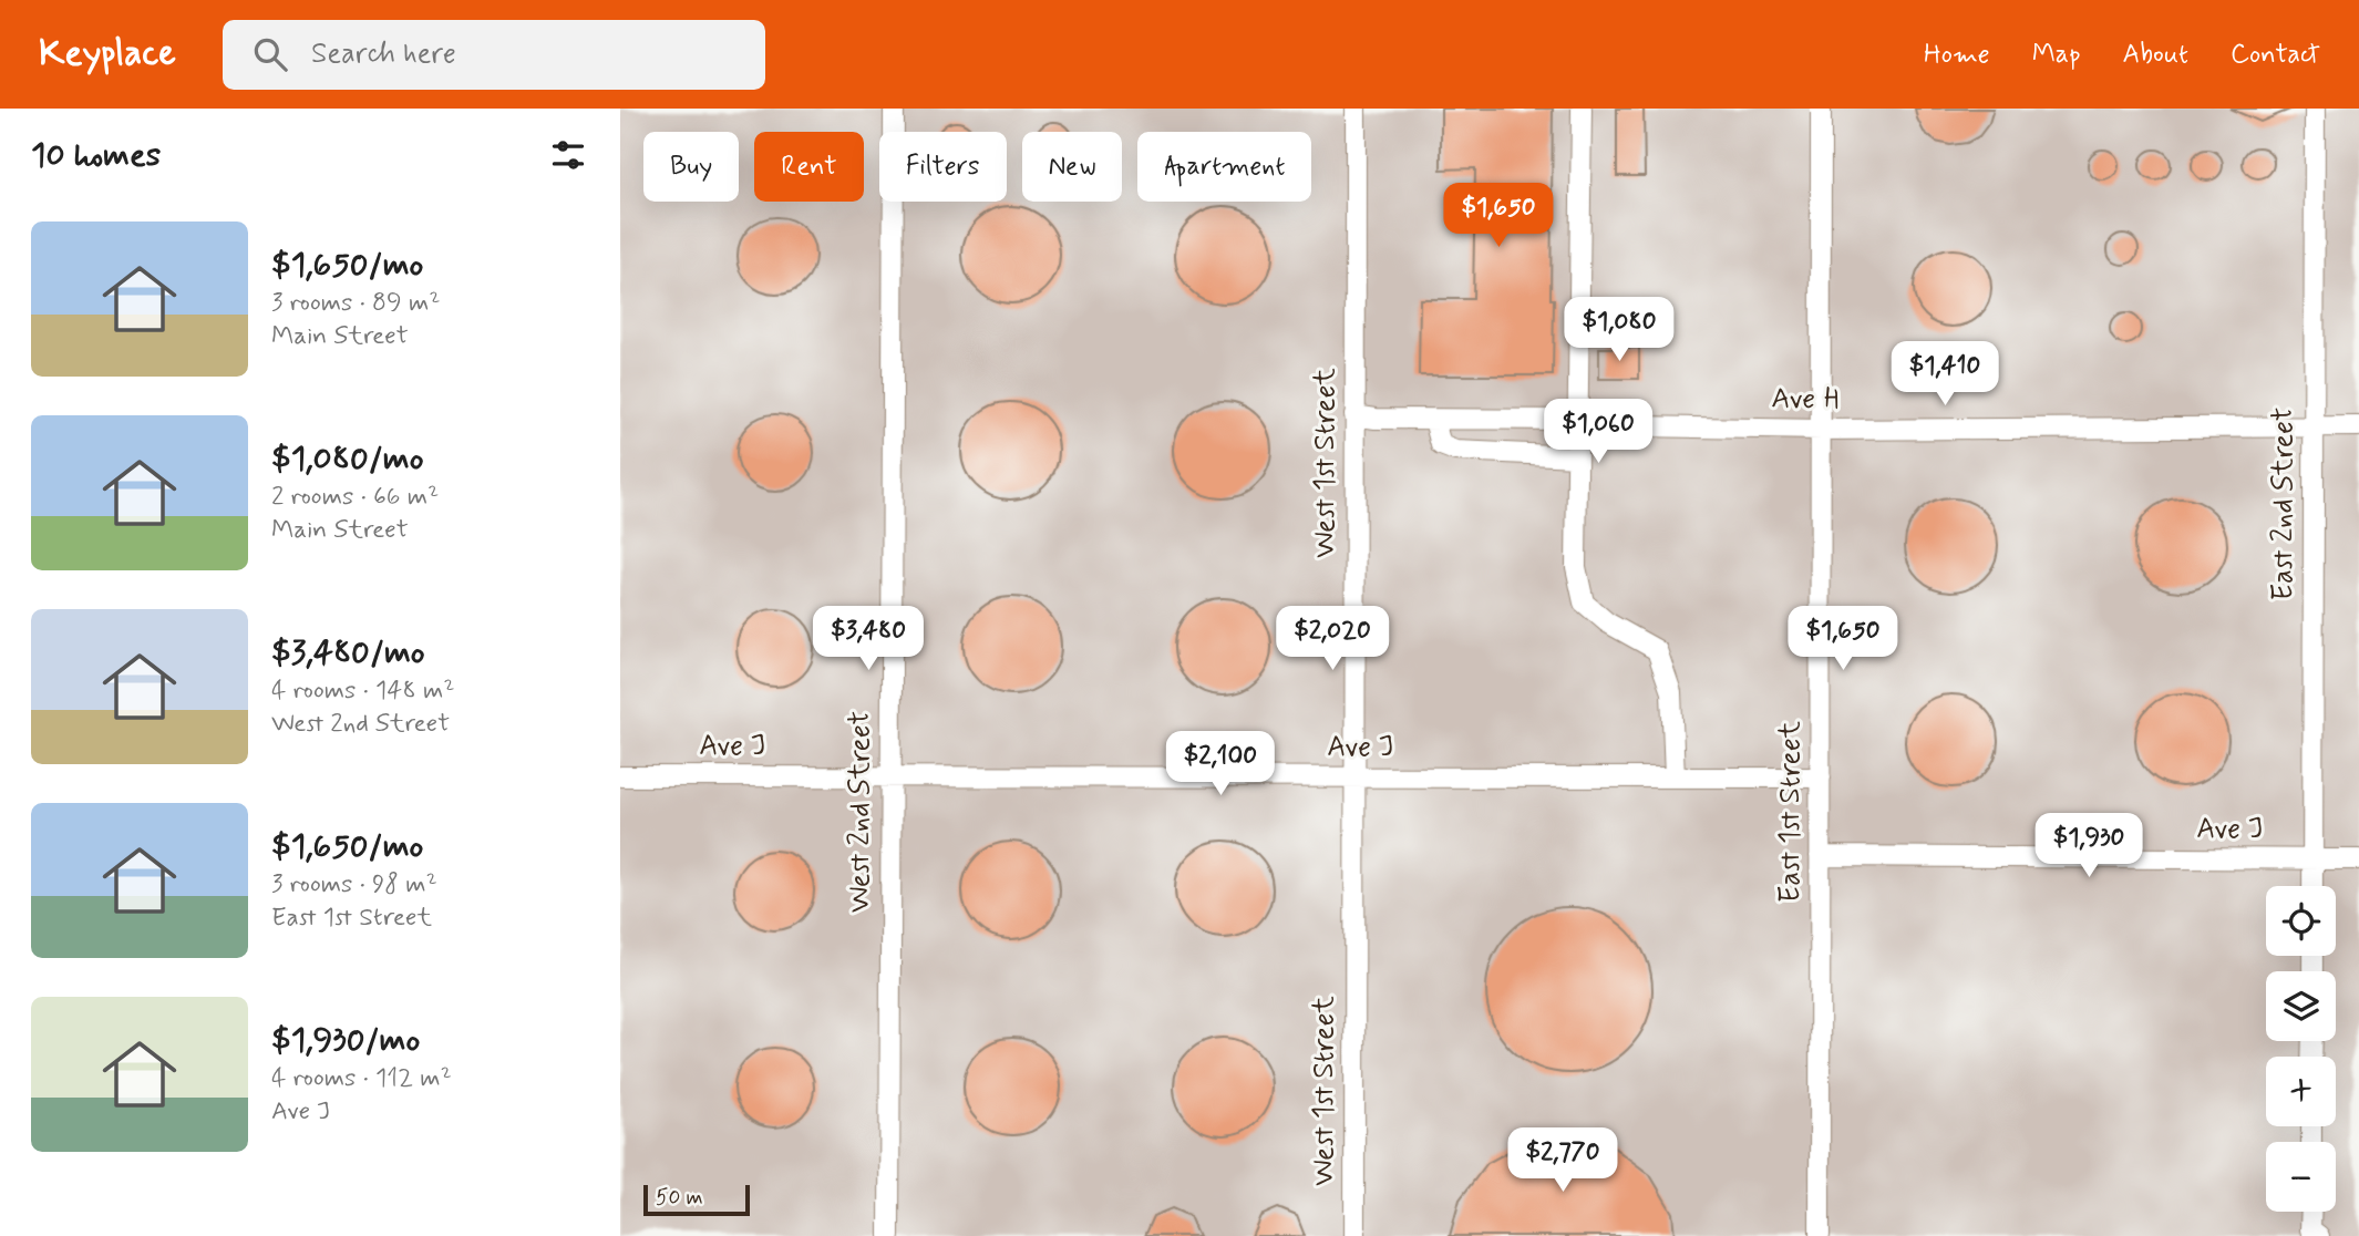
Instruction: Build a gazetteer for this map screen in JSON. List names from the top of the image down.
{
  "streets": {
    "street": [
      "Ave H",
      "West 1st Street",
      "East 2nd Street",
      "Ave J",
      "West 2nd Street",
      "East 1st Street"
    ]
  },
  "crossings": [
    ["Ave H", "West 1st Street"],
    ["Ave H", "East 2nd Street"],
    ["Ave H", "East 1st Street"],
    ["West 1st Street", "Ave J"],
    ["East 2nd Street", "Ave J"],
    ["Ave J", "West 2nd Street"],
    ["Ave J", "East 1st Street"]
  ],
  "scale_bar": "50 m",
  "page": {
    "header": "Keyplace",
    "search": "Search here",
    "nav": [
      "Home",
      "Map",
      "About",
      "Contact"
    ],
    "heading": "10 homes",
    "chip": [
      "Buy",
      "Rent",
      "Filters",
      "New",
      "Apartment"
    ],
    "price": [
      "$1,650",
      "$1,080",
      "$1,410",
      "$1,060",
      "$3,480",
      "$2,020",
      "$1,650",
      "$2,100",
      "$1,930",
      "$2,770"
    ],
    "list": [
      {
        "name": "$1,650/mo",
        "note": "3 rooms · 89 m² · Main Street"
      },
      {
        "name": "$1,080/mo",
        "note": "2 rooms · 66 m² · Main Street"
      },
      {
        "name": "$3,480/mo",
        "note": "4 rooms · 148 m² · West 2nd Street"
      },
      {
        "name": "$1,650/mo",
        "note": "3 rooms · 98 m² · East 1st Street"
      },
      {
        "name": "$1,930/mo",
        "note": "4 rooms · 112 m² · Ave J"
      }
    ],
    "map_buttons": ["+", "−"],
    "scale": "50 m"
  }
}
